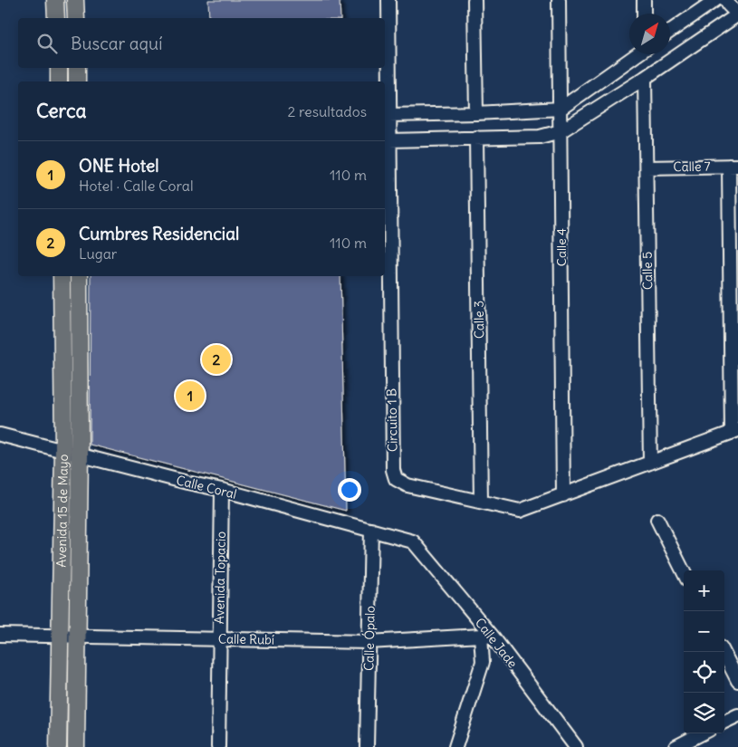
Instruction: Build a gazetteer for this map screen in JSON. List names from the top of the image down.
{
  "streets": {
    "main road": ["Avenida 15 de Mayo"],
    "street": [
      "Calle 7",
      "Calle 4",
      "Calle 5",
      "Calle 3",
      "Circuito 1 B",
      "Calle Coral",
      "Avenida Topacio",
      "Calle Ópalo",
      "Calle Rubí",
      "Calle Jade"
    ]
  },
  "crossings": [
    ["Calle 7", "Calle 5"],
    ["Calle 4", "Circuito 1 B"],
    ["Calle 5", "Circuito 1 B"],
    ["Calle 3", "Circuito 1 B"],
    ["Calle Coral", "Avenida 15 de Mayo"],
    ["Calle Coral", "Avenida Topacio"],
    ["Calle Coral", "Calle Ópalo"],
    ["Calle Coral", "Calle Jade"],
    ["Avenida 15 de Mayo", "Calle Rubí"],
    ["Avenida Topacio", "Calle Rubí"],
    ["Calle Ópalo", "Calle Rubí"],
    ["Calle Rubí", "Calle Jade"]
  ],
  "north": "top right",
  "page": {
    "search": "Buscar aquí",
    "heading": ["Cerca", "2 resultados"],
    "list": [
      {
        "mark": "1",
        "name": "ONE Hotel",
        "note": "Hotel · Calle Coral",
        "value": "110 m"
      },
      {
        "mark": "2",
        "name": "Cumbres Residencial",
        "note": "Lugar",
        "value": "110 m"
      }
    ],
    "pins": ["2", "1"],
    "map_buttons": ["+", "−"]
  }
}
